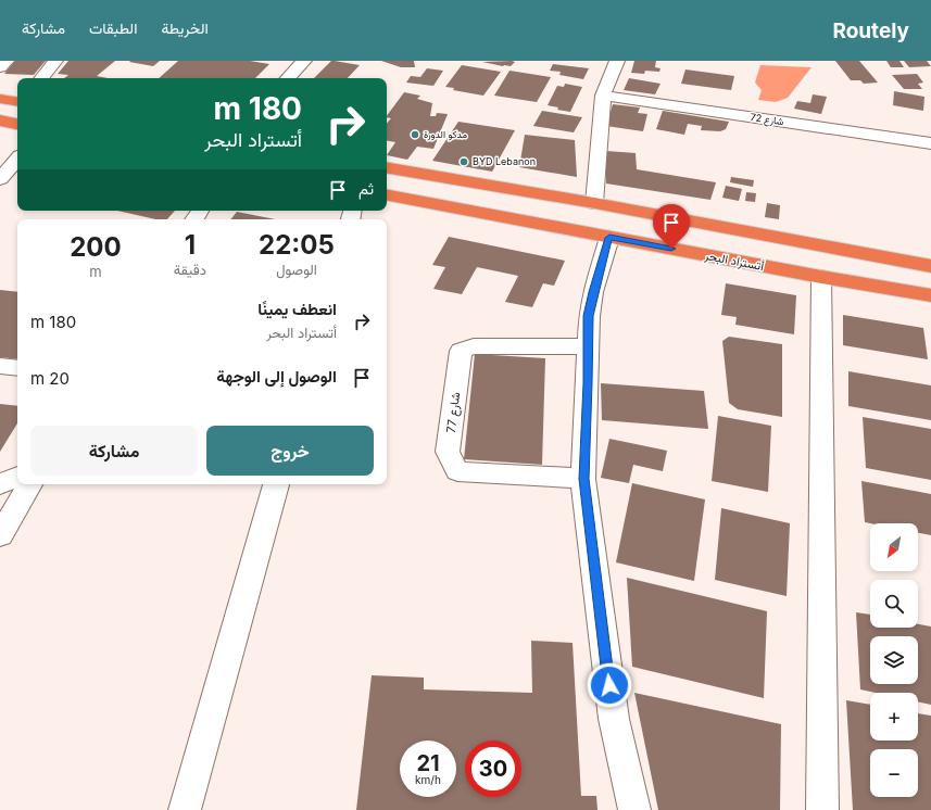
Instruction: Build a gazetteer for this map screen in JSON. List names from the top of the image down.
{
  "streets": {
    "highway": ["أتستراد البحر"],
    "street": ["شارع 72", "شارع 77"]
  },
  "places": ["مدكو الدورة", "BYD Lebanon"],
  "north": "bottom left",
  "page": {
    "header": "Routely",
    "nav": ["الخريطة", "الطبقات", "مشاركة"],
    "turn": ["180 m", "أتستراد البحر"],
    "then": "ثم",
    "eta": [
      "22:05",
      "الوصول",
      "1",
      "دقيقة",
      "200",
      "m"
    ],
    "list": [
      {
        "name": "انعطف يمينًا",
        "note": "أتستراد البحر",
        "value": "180 m"
      },
      {
        "name": "الوصول إلى الوجهة",
        "value": "20 m"
      }
    ],
    "buttons": ["خروج", "مشاركة"],
    "map_buttons": ["+", "−"],
    "speed": "21 km/h",
    "limit": "30"
  }
}
